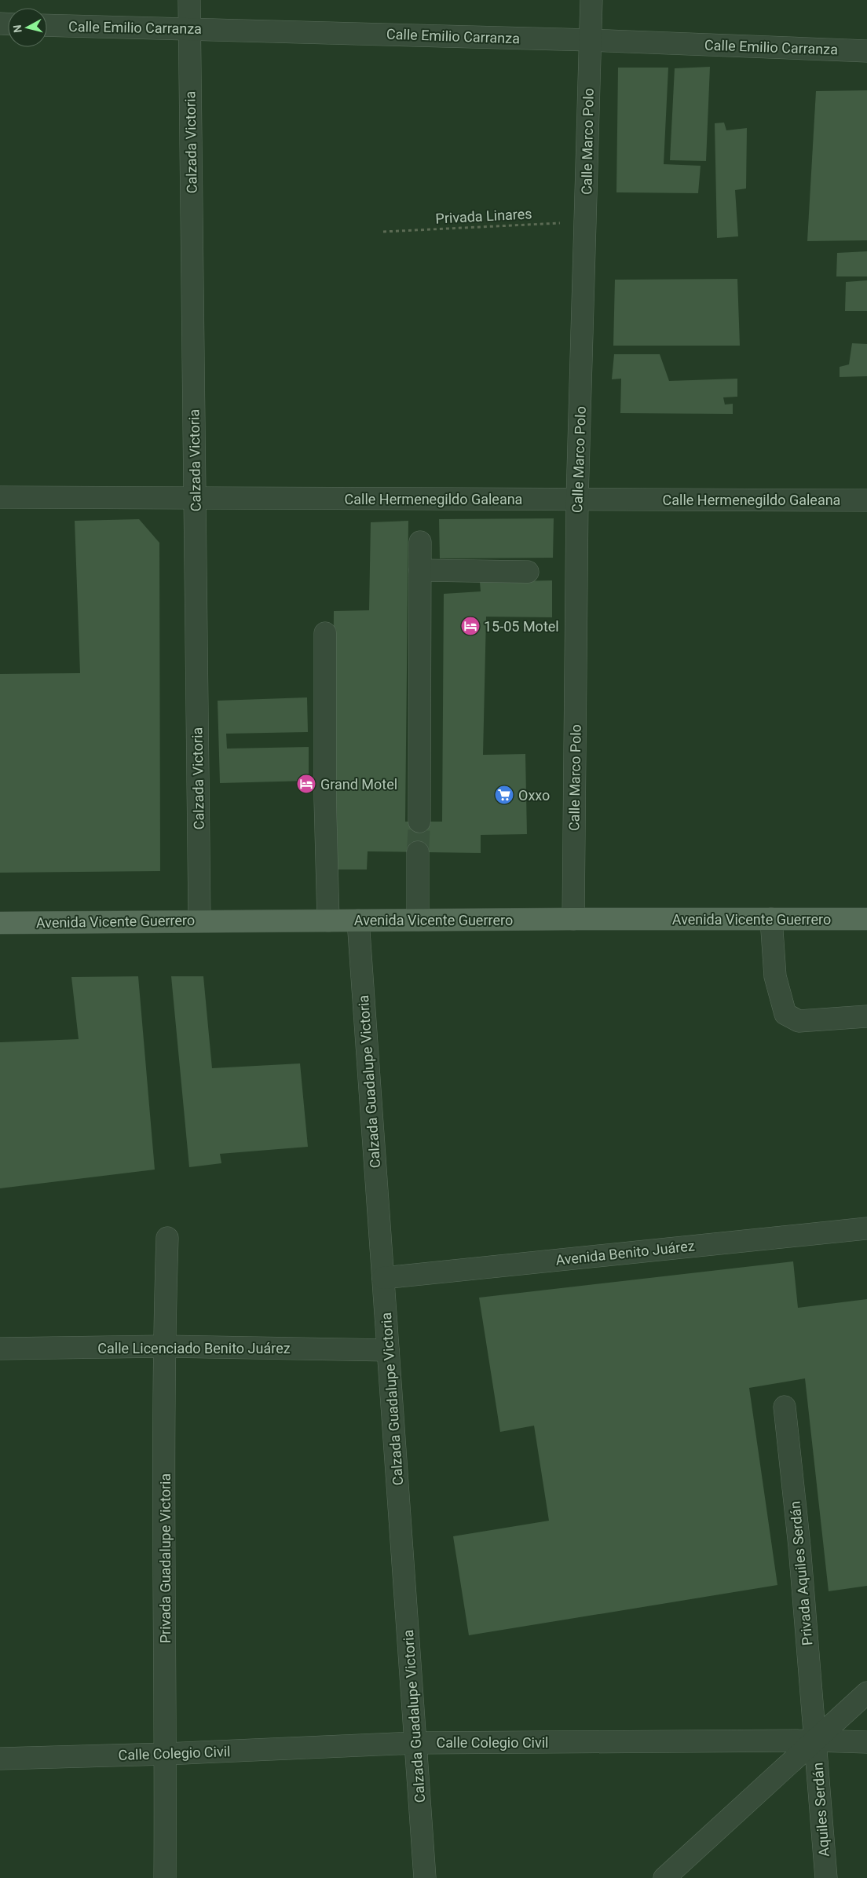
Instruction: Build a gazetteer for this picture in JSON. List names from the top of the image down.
{
  "streets": {
    "main road": ["Avenida Vicente Guerrero"],
    "street": [
      "Calle Emilio Carranza",
      "Calle Marco Polo",
      "Calzada Victoria",
      "Calle Hermenegildo Galeana",
      "Calzada Guadalupe Victoria",
      "Avenida Benito Juárez",
      "Calle Licenciado Benito Juárez",
      "Privada Guadalupe Victoria",
      "Privada Aquiles Serdán",
      "Calle Colegio Civil",
      "Aquiles Serdán"
    ],
    "path": ["Privada Linares"]
  },
  "crossings": [
    ["Calle Emilio Carranza", "Calle Marco Polo"],
    ["Calle Emilio Carranza", "Calzada Victoria"],
    ["Calle Marco Polo", "Privada Linares"],
    ["Calle Marco Polo", "Calle Hermenegildo Galeana"],
    ["Calle Marco Polo", "Avenida Vicente Guerrero"],
    ["Calzada Victoria", "Calle Hermenegildo Galeana"],
    ["Calzada Victoria", "Avenida Vicente Guerrero"],
    ["Avenida Vicente Guerrero", "Calzada Guadalupe Victoria"],
    ["Calzada Guadalupe Victoria", "Avenida Benito Juárez"],
    ["Calzada Guadalupe Victoria", "Calle Licenciado Benito Juárez"],
    ["Calzada Guadalupe Victoria", "Calle Colegio Civil"],
    ["Calle Licenciado Benito Juárez", "Privada Guadalupe Victoria"],
    ["Privada Guadalupe Victoria", "Calle Colegio Civil"],
    ["Privada Aquiles Serdán", "Calle Colegio Civil"],
    ["Privada Aquiles Serdán", "Aquiles Serdán"],
    ["Calle Colegio Civil", "Aquiles Serdán"]
  ],
  "places": {
    "hotel": ["15-05 Motel", "Grand Motel"],
    "supermarket": ["Oxxo"]
  },
  "north": "left"
}
